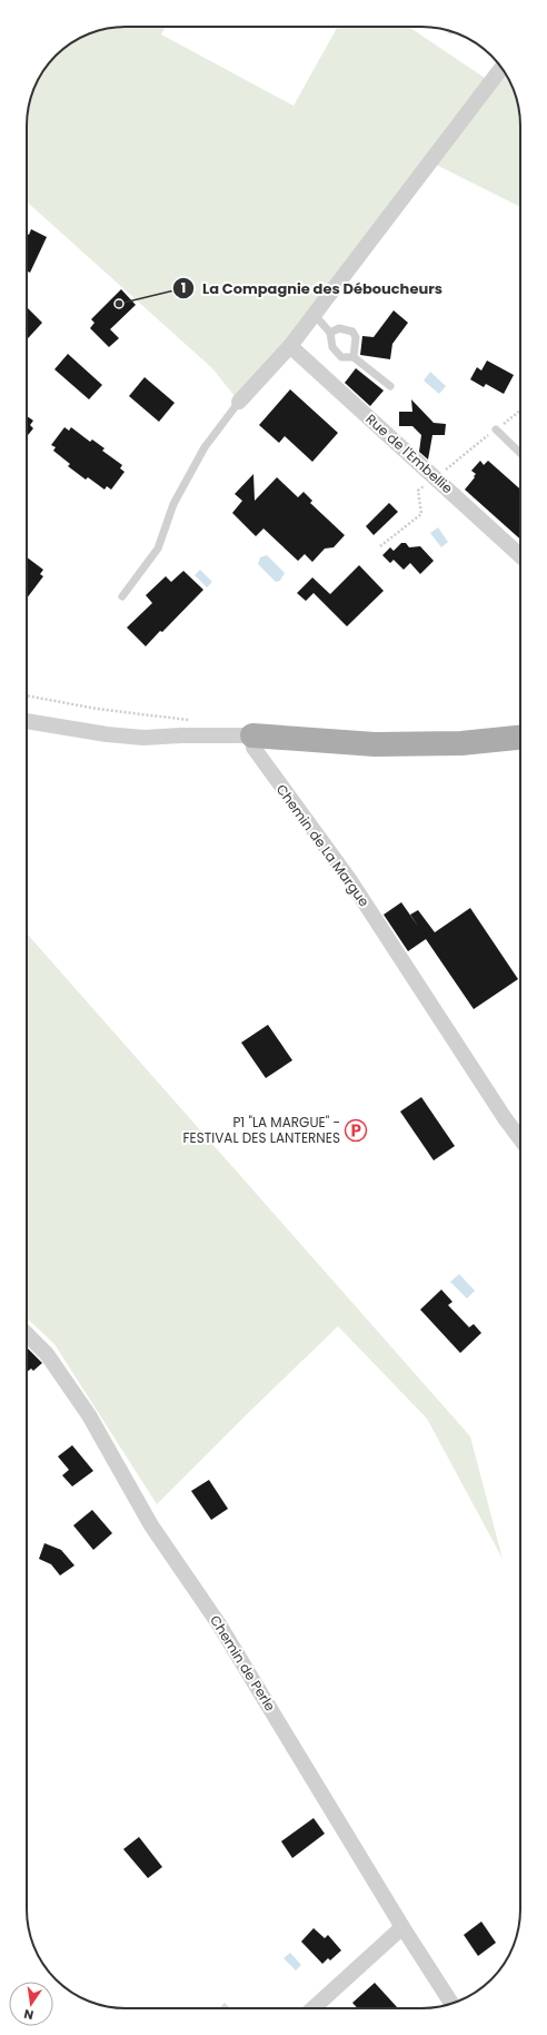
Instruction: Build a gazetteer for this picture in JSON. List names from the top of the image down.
{
  "streets": {
    "street": ["Rue de l'Embellie", "Chemin de La Margue", "Chemin de Perle"]
  },
  "places": {
    "other": ["La Compagnie des Déboucheurs"],
    "parking": ["P1 \"LA MARGUE\" - FESTIVAL DES LANTERNES"]
  },
  "north": "bottom"
}
